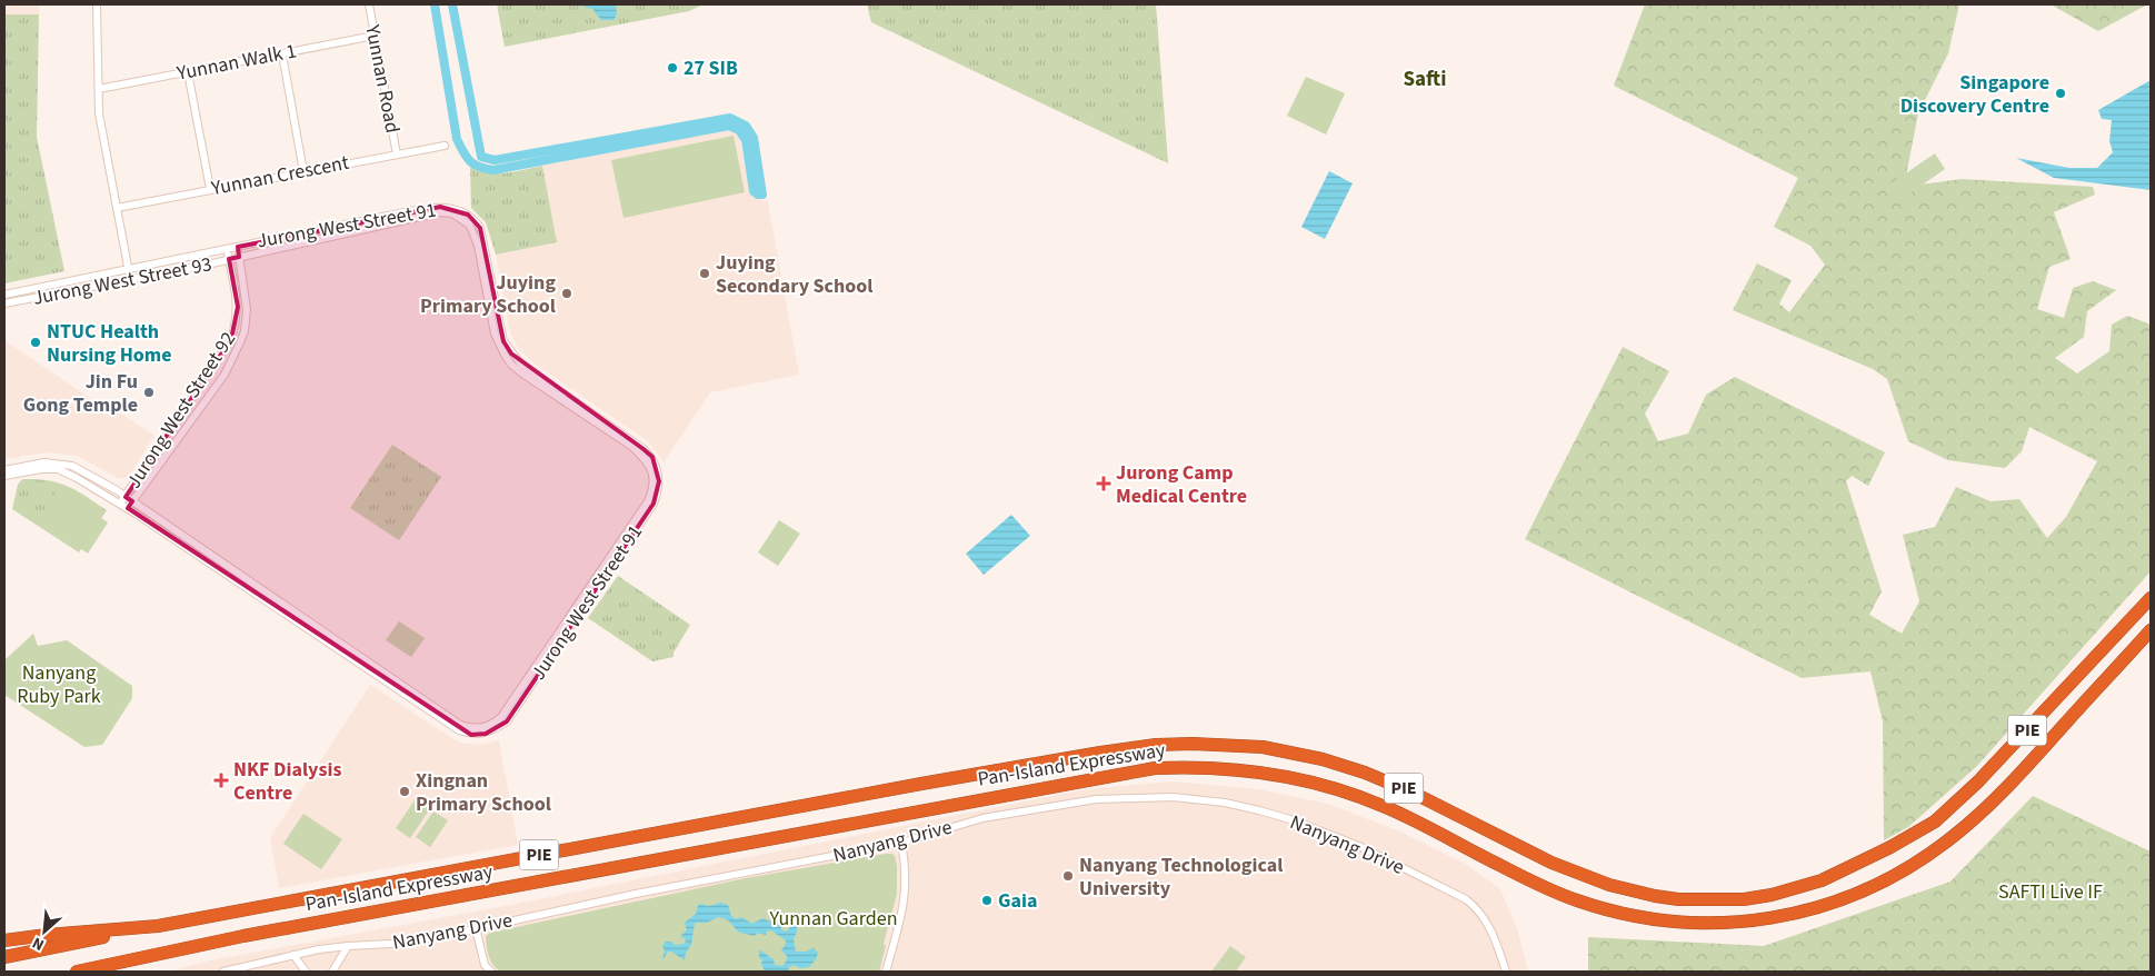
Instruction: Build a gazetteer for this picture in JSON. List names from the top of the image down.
{
  "streets": {
    "highway": ["PIE", "Pan-Island Expressway"],
    "street": [
      "Yunnan Walk 1",
      "Yunnan Road",
      "Yunnan Crescent",
      "Jurong West Street 91",
      "Jurong West Street 93",
      "Jurong West Street 92",
      "Nanyang Drive"
    ]
  },
  "crossings": [
    ["Yunnan Walk 1", "Yunnan Road"],
    ["Yunnan Road", "Yunnan Crescent"],
    ["Jurong West Street 91", "Jurong West Street 93"],
    ["Jurong West Street 91", "Jurong West Street 92"],
    ["Jurong West Street 93", "Jurong West Street 92"]
  ],
  "districts": ["Safti"],
  "parks": ["Nanyang Ruby Park", "SAFTI Live IF", "Yunnan Garden"],
  "places": {
    "other": [
      "27 SIB",
      "Singapore Discovery Centre",
      "Juying Secondary School",
      "Juying Primary School",
      "NTUC Health Nursing Home",
      "Jin Fu Gong Temple",
      "Xingnan Primary School",
      "Nanyang Technological University",
      "Gaia"
    ],
    "health": ["Jurong Camp Medical Centre", "NKF Dialysis Centre"]
  },
  "north": "bottom left"
}
